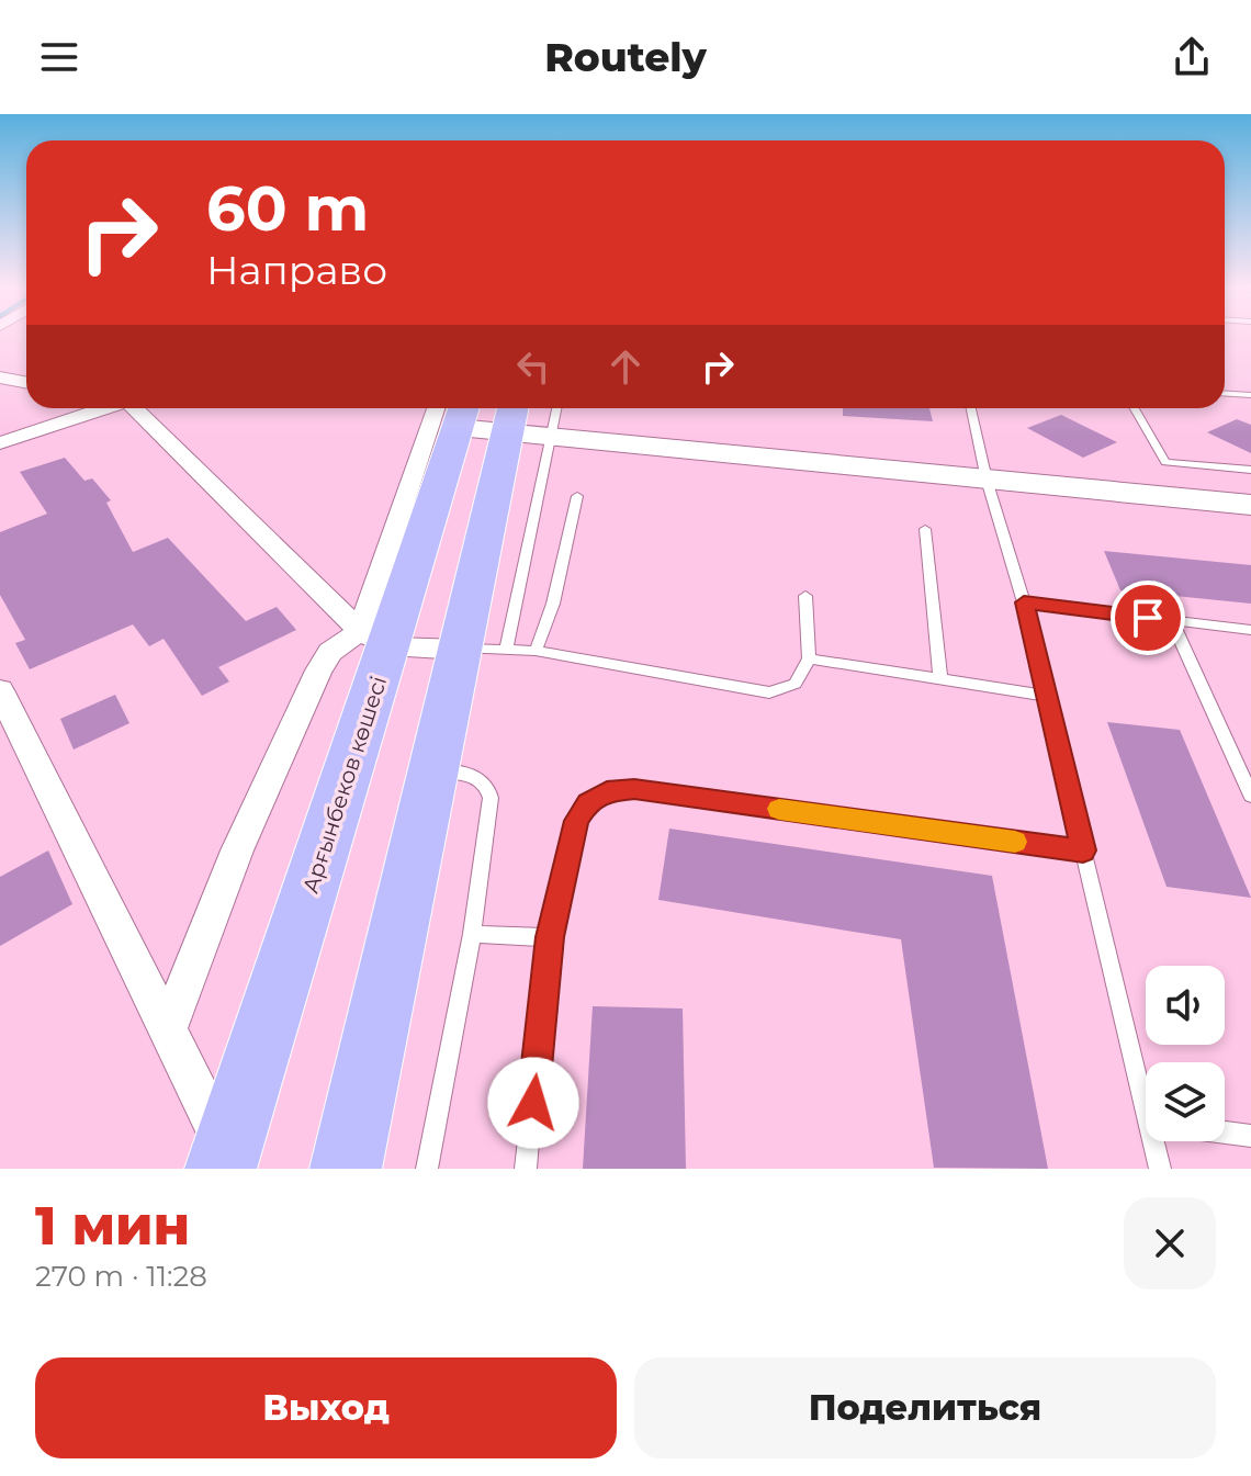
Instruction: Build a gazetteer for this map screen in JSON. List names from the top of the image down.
{
  "streets": {
    "main road": ["Арғынбеков көшесі"]
  },
  "page": {
    "header": "Routely",
    "turn": ["60 m", "Направо"],
    "heading": ["1 мин", "270 m · 11:28"],
    "buttons": ["Выход", "Поделиться"]
  }
}
